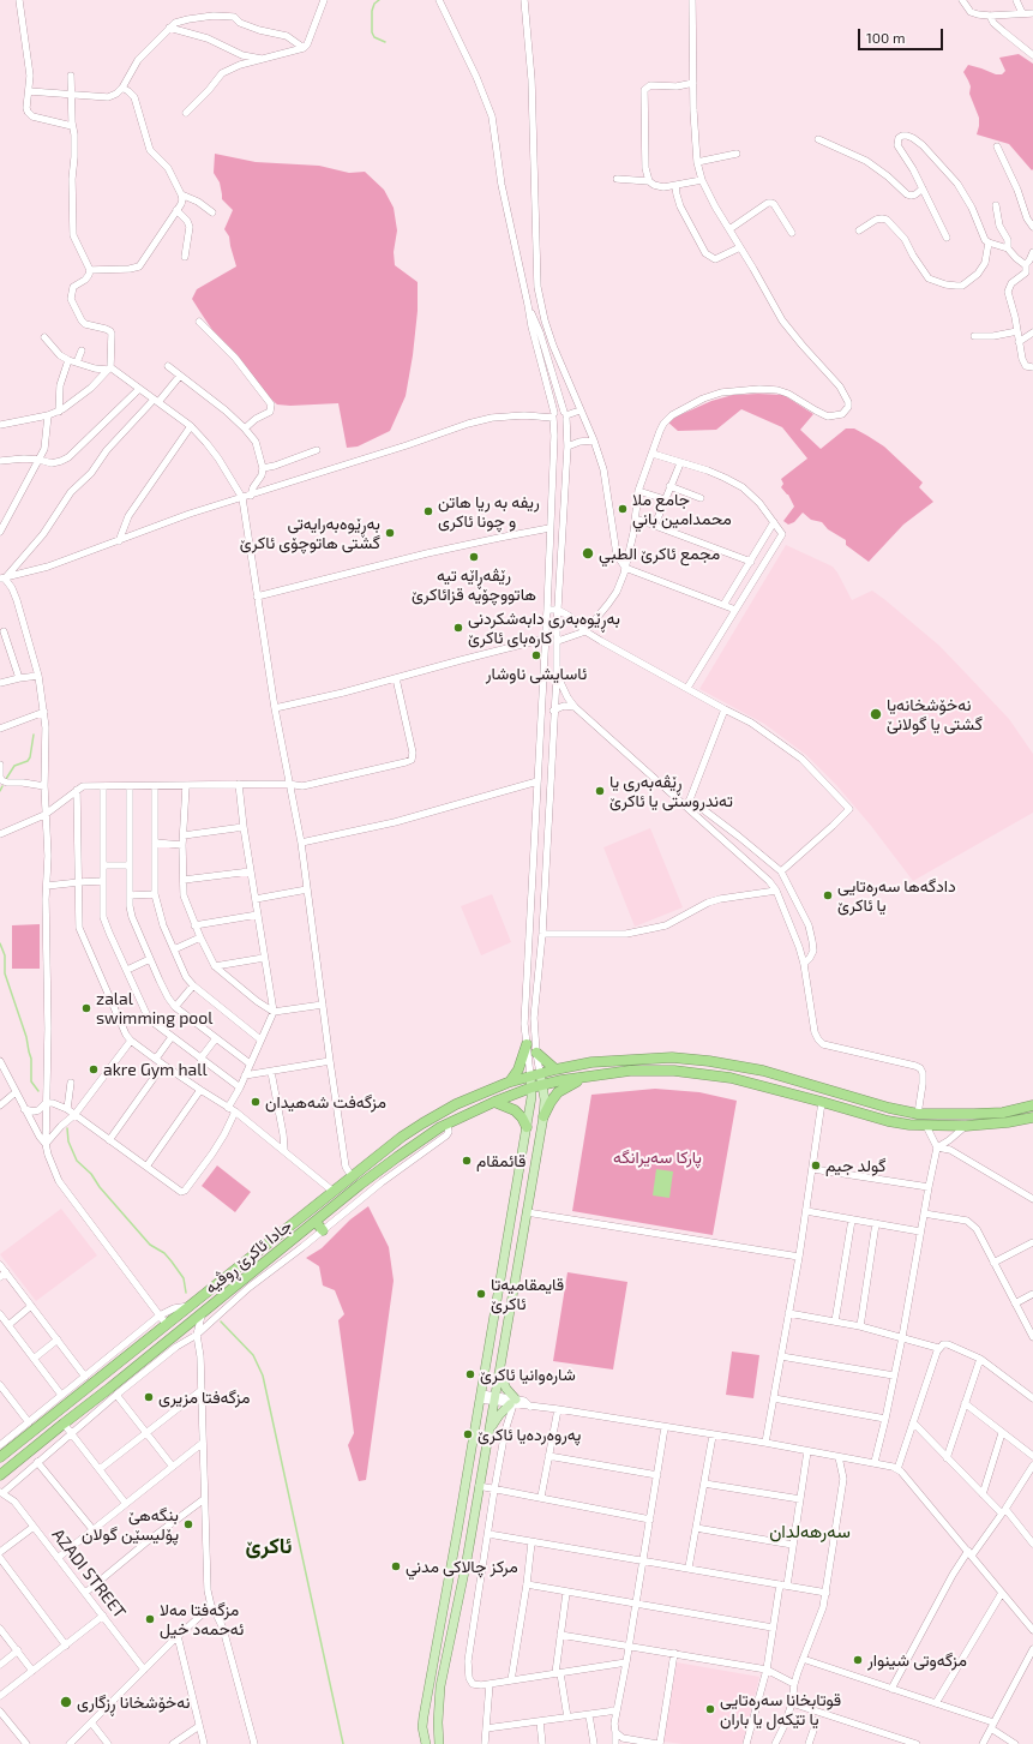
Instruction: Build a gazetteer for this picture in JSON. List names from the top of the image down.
{
  "streets": {
    "highway": ["جادا ئاکرێ ڕوڤیە"],
    "street": ["AZADI STREET"]
  },
  "crossings": [
    ["جادا ئاکرێ ڕوڤیە", "AZADI STREET"]
  ],
  "districts": ["سەرهەلدان", "ئاکرێ"],
  "parks": ["پارکا سەیرانگه"],
  "places": [
    "جامع ملا محمدامين باني",
    "ريفه به ريا هاتن و چونا ئاكرى",
    "بەڕێوەبەرایەتی گشتی هاتوچۆی ئاکرێ",
    "مجمع ئاکرێ الطبي",
    "رێڤەڕاێە تیە هاتووچۆیە قزائاکرێ",
    "بەڕێوەبەری دابەشکردنی کارەبای ئاکرێ",
    "ئاسايشى ناوشار",
    "نەخۆشخانەیا گشتی یا گولانێ",
    "ڕێڤەبەری یا تەندروستی یا ئاکرێ",
    "دادگەها سەرەتایی یا ئاکرێ",
    "zalal swimming pool",
    "akre Gym hall",
    "مزگەفت شه‌هيدان",
    "قائمقام",
    "گولد جیم",
    "قایمقامیەتا ئاکرێ",
    "شارەوانیا ئاکرێ",
    "مزگەفتا مزیری",
    "پەروەردەیا ئاكرێ",
    "بنگە‌ھێ پۆلیسێن گولان",
    "مركز چالاکى مدني",
    "مزگەفتا مەلا ئەحمەد خیل",
    "مزگەوتی شينوار",
    "نەخۆشخانا ڕزگاری",
    "قوتابخانا سەرەتایی یا تێکەل یا باران"
  ],
  "scale_bar": "100 m"
}
